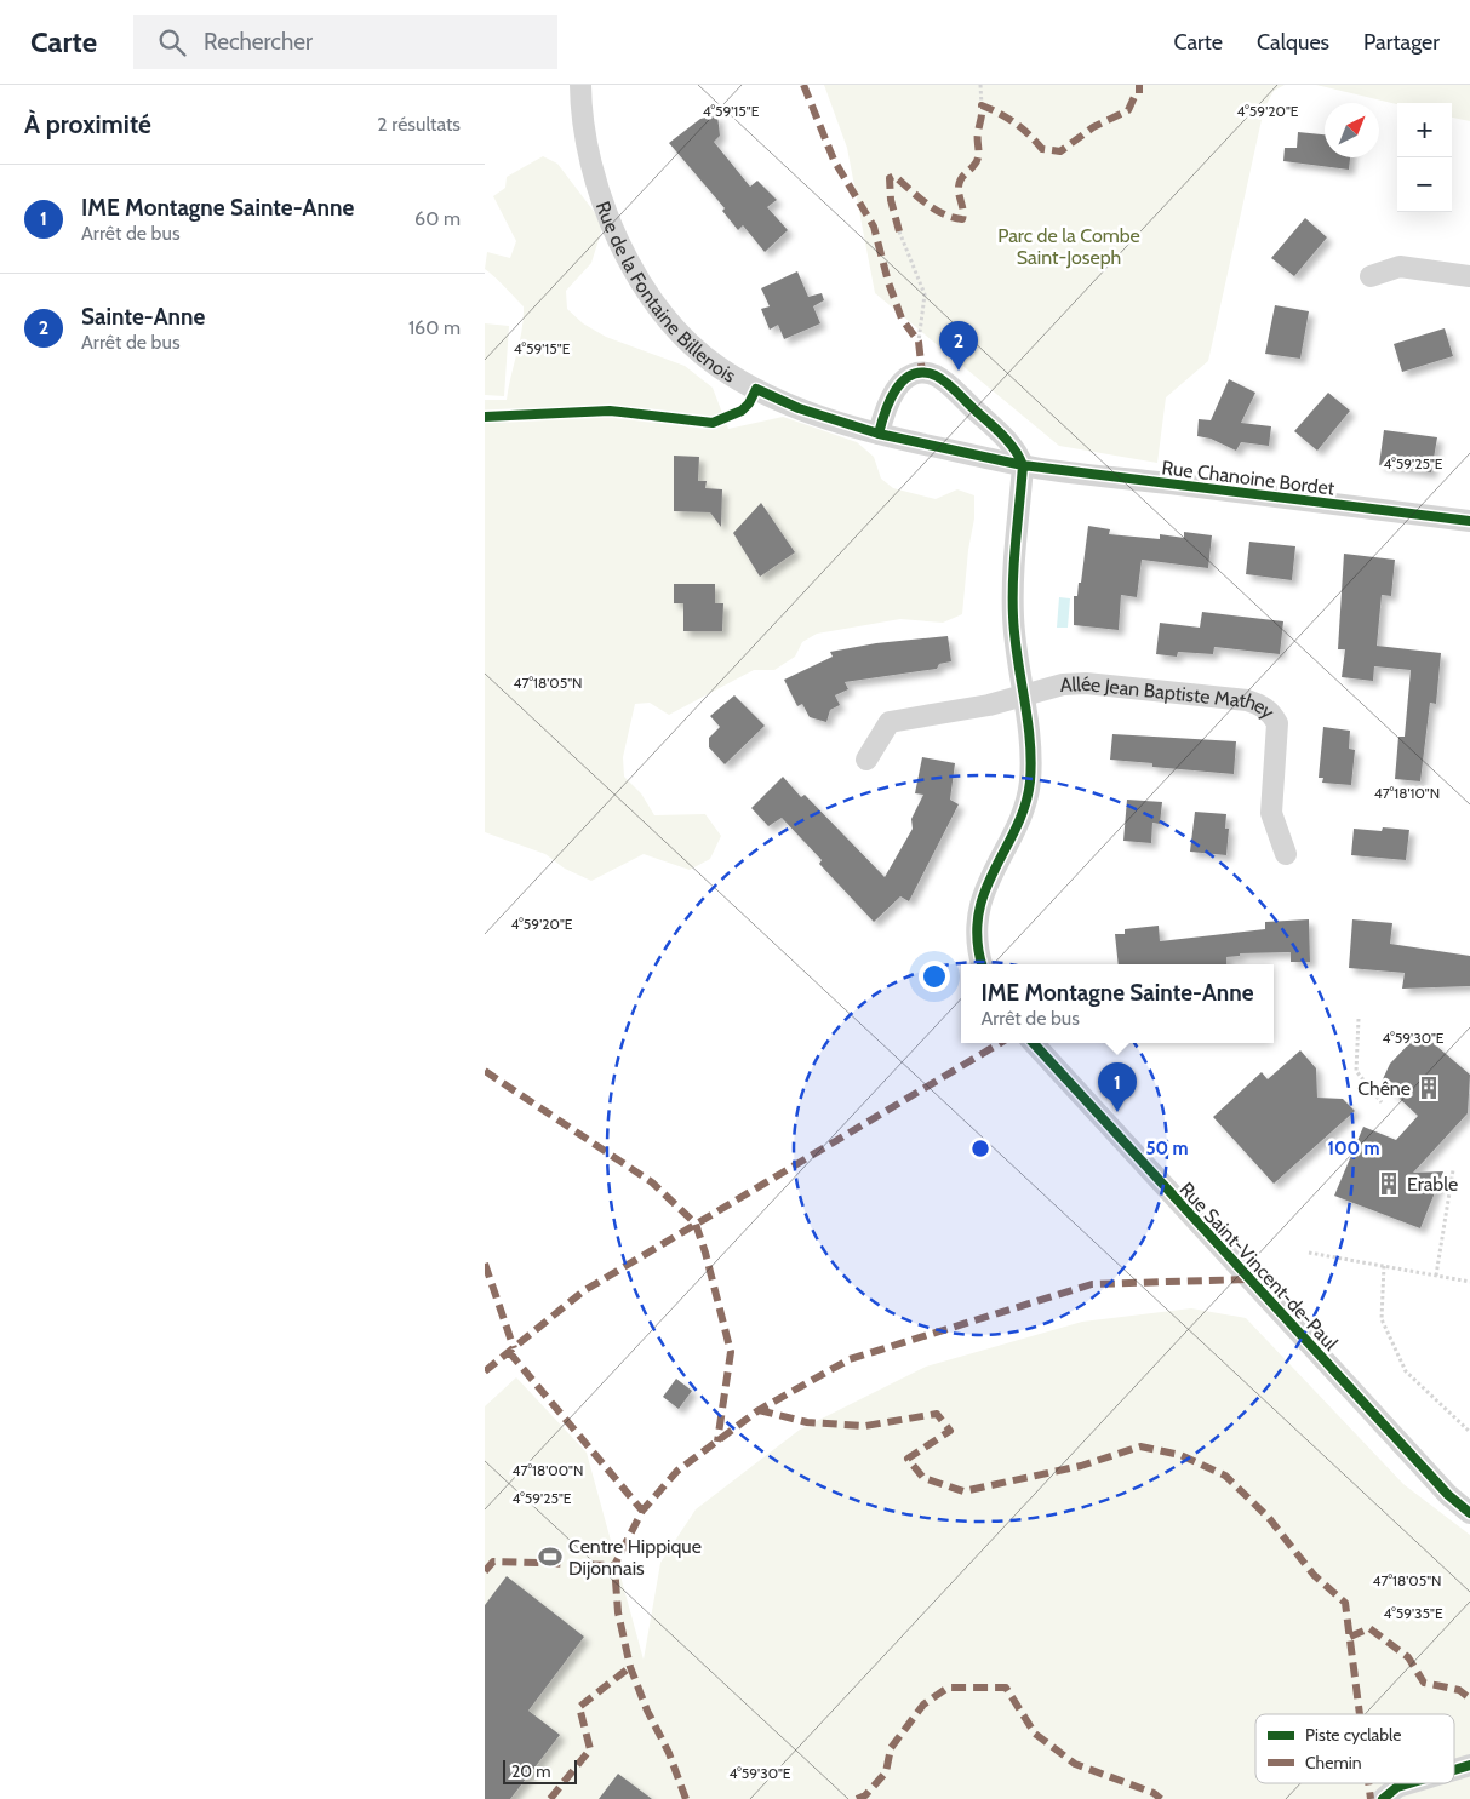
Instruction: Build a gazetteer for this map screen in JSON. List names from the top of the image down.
{
  "streets": {
    "street": [
      "Rue de la Fontaine Billenois",
      "Rue Chanoine Bordet",
      "Allée Jean Baptiste Mathey",
      "Rue Saint-Vincent-de-Paul"
    ]
  },
  "crossings": [
    ["Rue de la Fontaine Billenois", "Rue Chanoine Bordet"]
  ],
  "parks": ["Parc de la Combe Saint-Joseph"],
  "places": {
    "building": ["Chêne", "Erable"],
    "sports": ["Centre Hippique Dijonnais"]
  },
  "legend": ["Piste cyclable", "Chemin"],
  "scale_bar": "20 m",
  "north": "top right",
  "page": {
    "header": "Carte",
    "search": "Rechercher",
    "nav": ["Carte", "Calques", "Partager"],
    "heading": ["À proximité", "2 résultats"],
    "map_buttons": ["+", "−"],
    "list": [
      {
        "mark": "1",
        "name": "IME Montagne Sainte-Anne",
        "note": "Arrêt de bus",
        "value": "60 m"
      },
      {
        "mark": "2",
        "name": "Sainte-Anne",
        "note": "Arrêt de bus",
        "value": "160 m"
      }
    ],
    "pins": ["2", "1"],
    "popup": ["IME Montagne Sainte-Anne", "Arrêt de bus"],
    "scale": "20 m"
  },
  "coordinates": [
    "4°59'20\"E",
    "4°59'15\"E",
    "4°59'25\"E",
    "47°18'05\"N",
    "47°18'10\"N",
    "4°59'30\"E",
    "47°18'00\"N",
    "4°59'35\"E"
  ],
  "rings": ["50 m", "100 m"]
}
